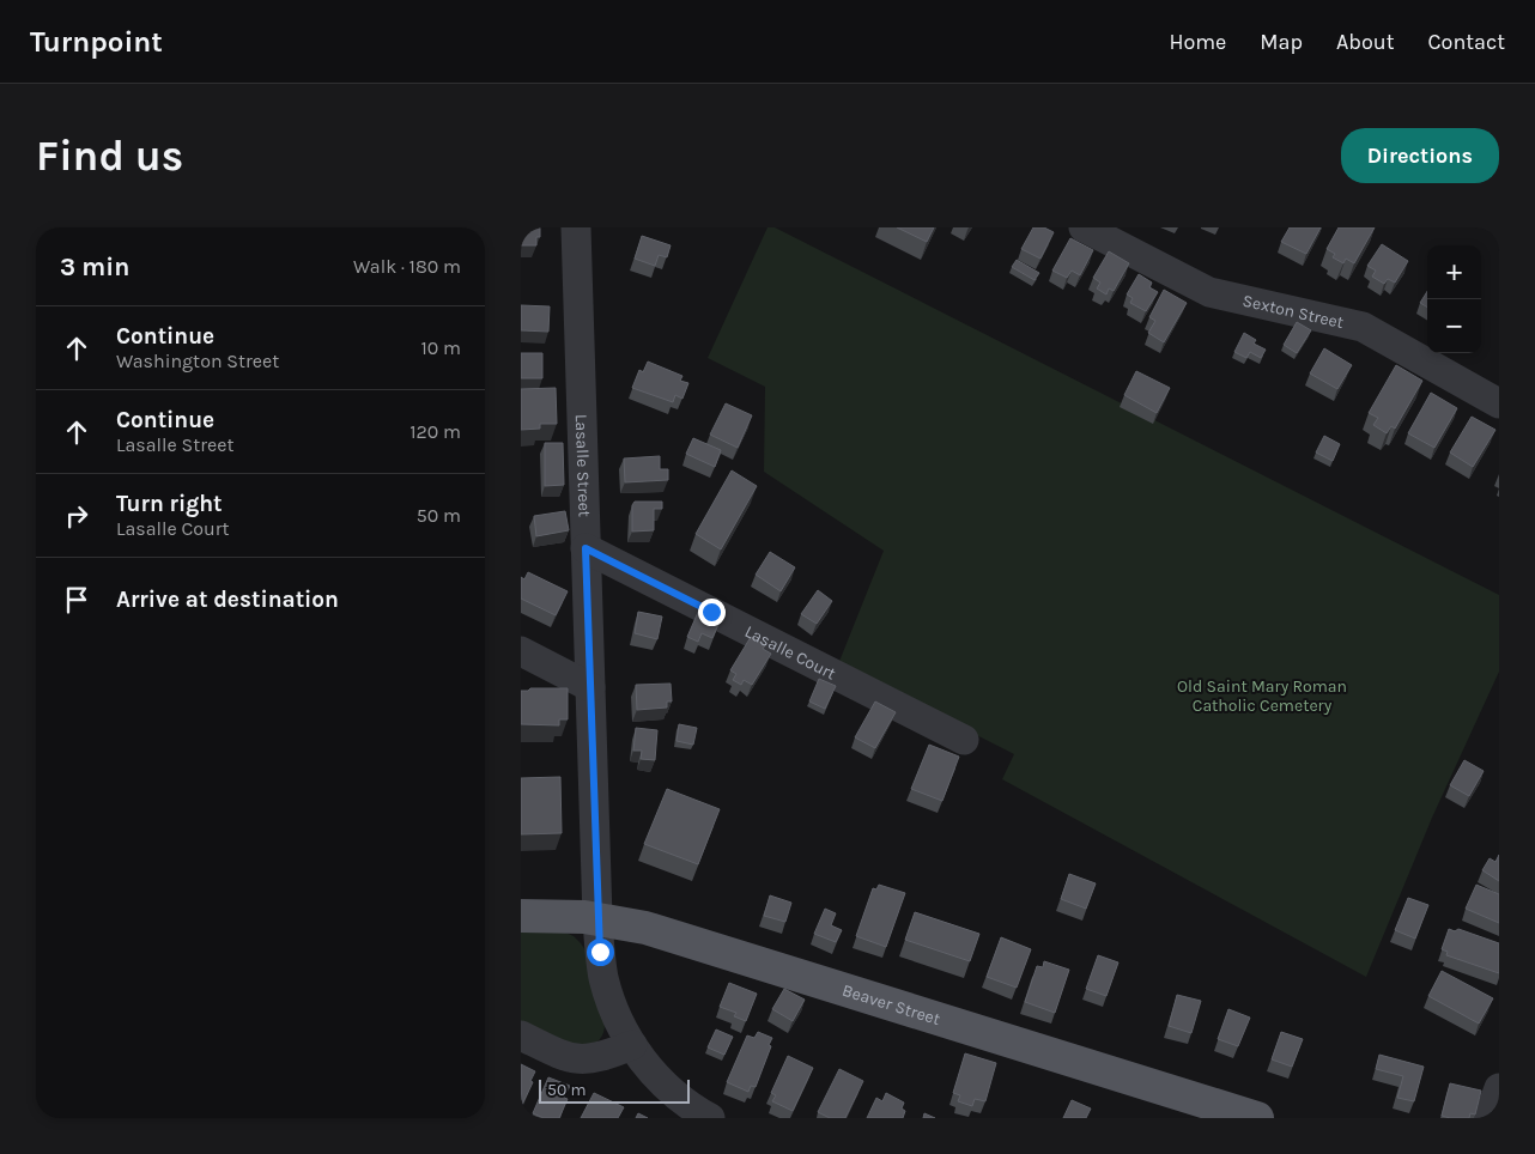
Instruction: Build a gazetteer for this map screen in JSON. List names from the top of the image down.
{
  "streets": {
    "main road": ["Beaver Street"],
    "street": ["Sexton Street", "Lasalle Street", "Lasalle Court"]
  },
  "crossings": [
    ["Lasalle Street", "Lasalle Court"],
    ["Lasalle Street", "Beaver Street"]
  ],
  "parks": ["Old Saint Mary Roman Catholic Cemetery"],
  "scale_bar": "50 m",
  "page": {
    "header": "Turnpoint",
    "nav": [
      "Home",
      "Map",
      "About",
      "Contact"
    ],
    "buttons": "Directions",
    "title": "Find us",
    "heading": ["3 min", "Walk · 180 m"],
    "map_buttons": ["+", "−"],
    "list": [
      ["Continue", "Washington Street", "10 m"],
      ["Continue", "Lasalle Street", "120 m"],
      ["Turn right", "Lasalle Court", "50 m"],
      "Arrive at destination"
    ],
    "scale": "50 m"
  }
}
